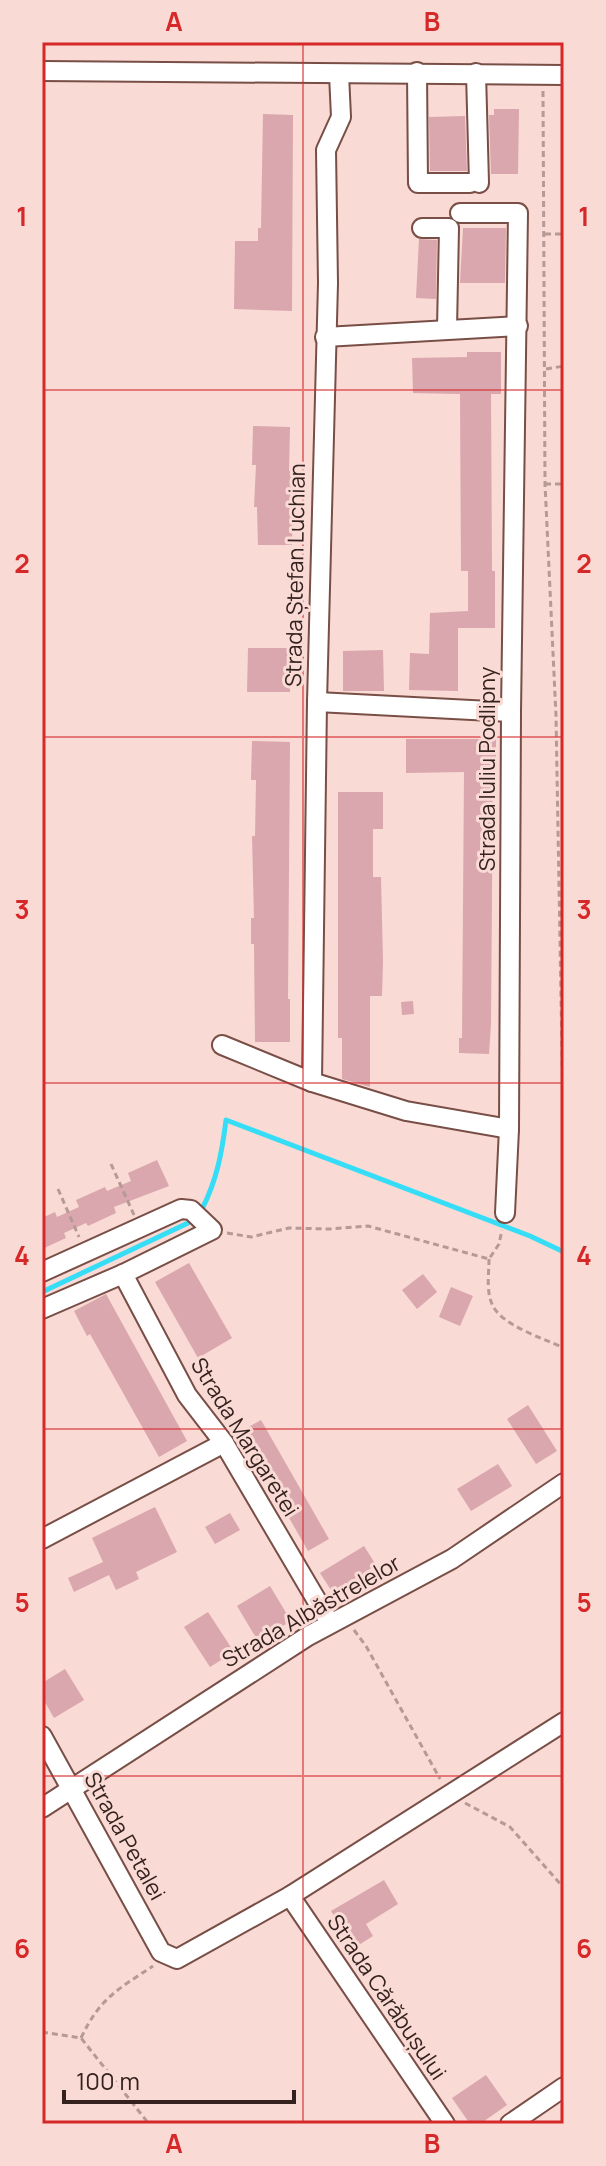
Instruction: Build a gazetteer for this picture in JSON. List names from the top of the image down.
{
  "streets": {
    "street": [
      "Strada Ștefan Luchian",
      "Strada Iuliu Podlipny",
      "Strada Margaretei",
      "Strada Albăstrelelor",
      "Strada Petalei",
      "Strada Cărăbușului"
    ]
  },
  "crossings": [
    ["Strada Margaretei", "Strada Albăstrelelor"],
    ["Strada Albăstrelelor", "Strada Petalei"]
  ],
  "scale_bar": "100 m",
  "grid": {
    "columns": ["A", "B"],
    "rows": [
      "1",
      "2",
      "3",
      "4",
      "5",
      "6"
    ]
  }
}
